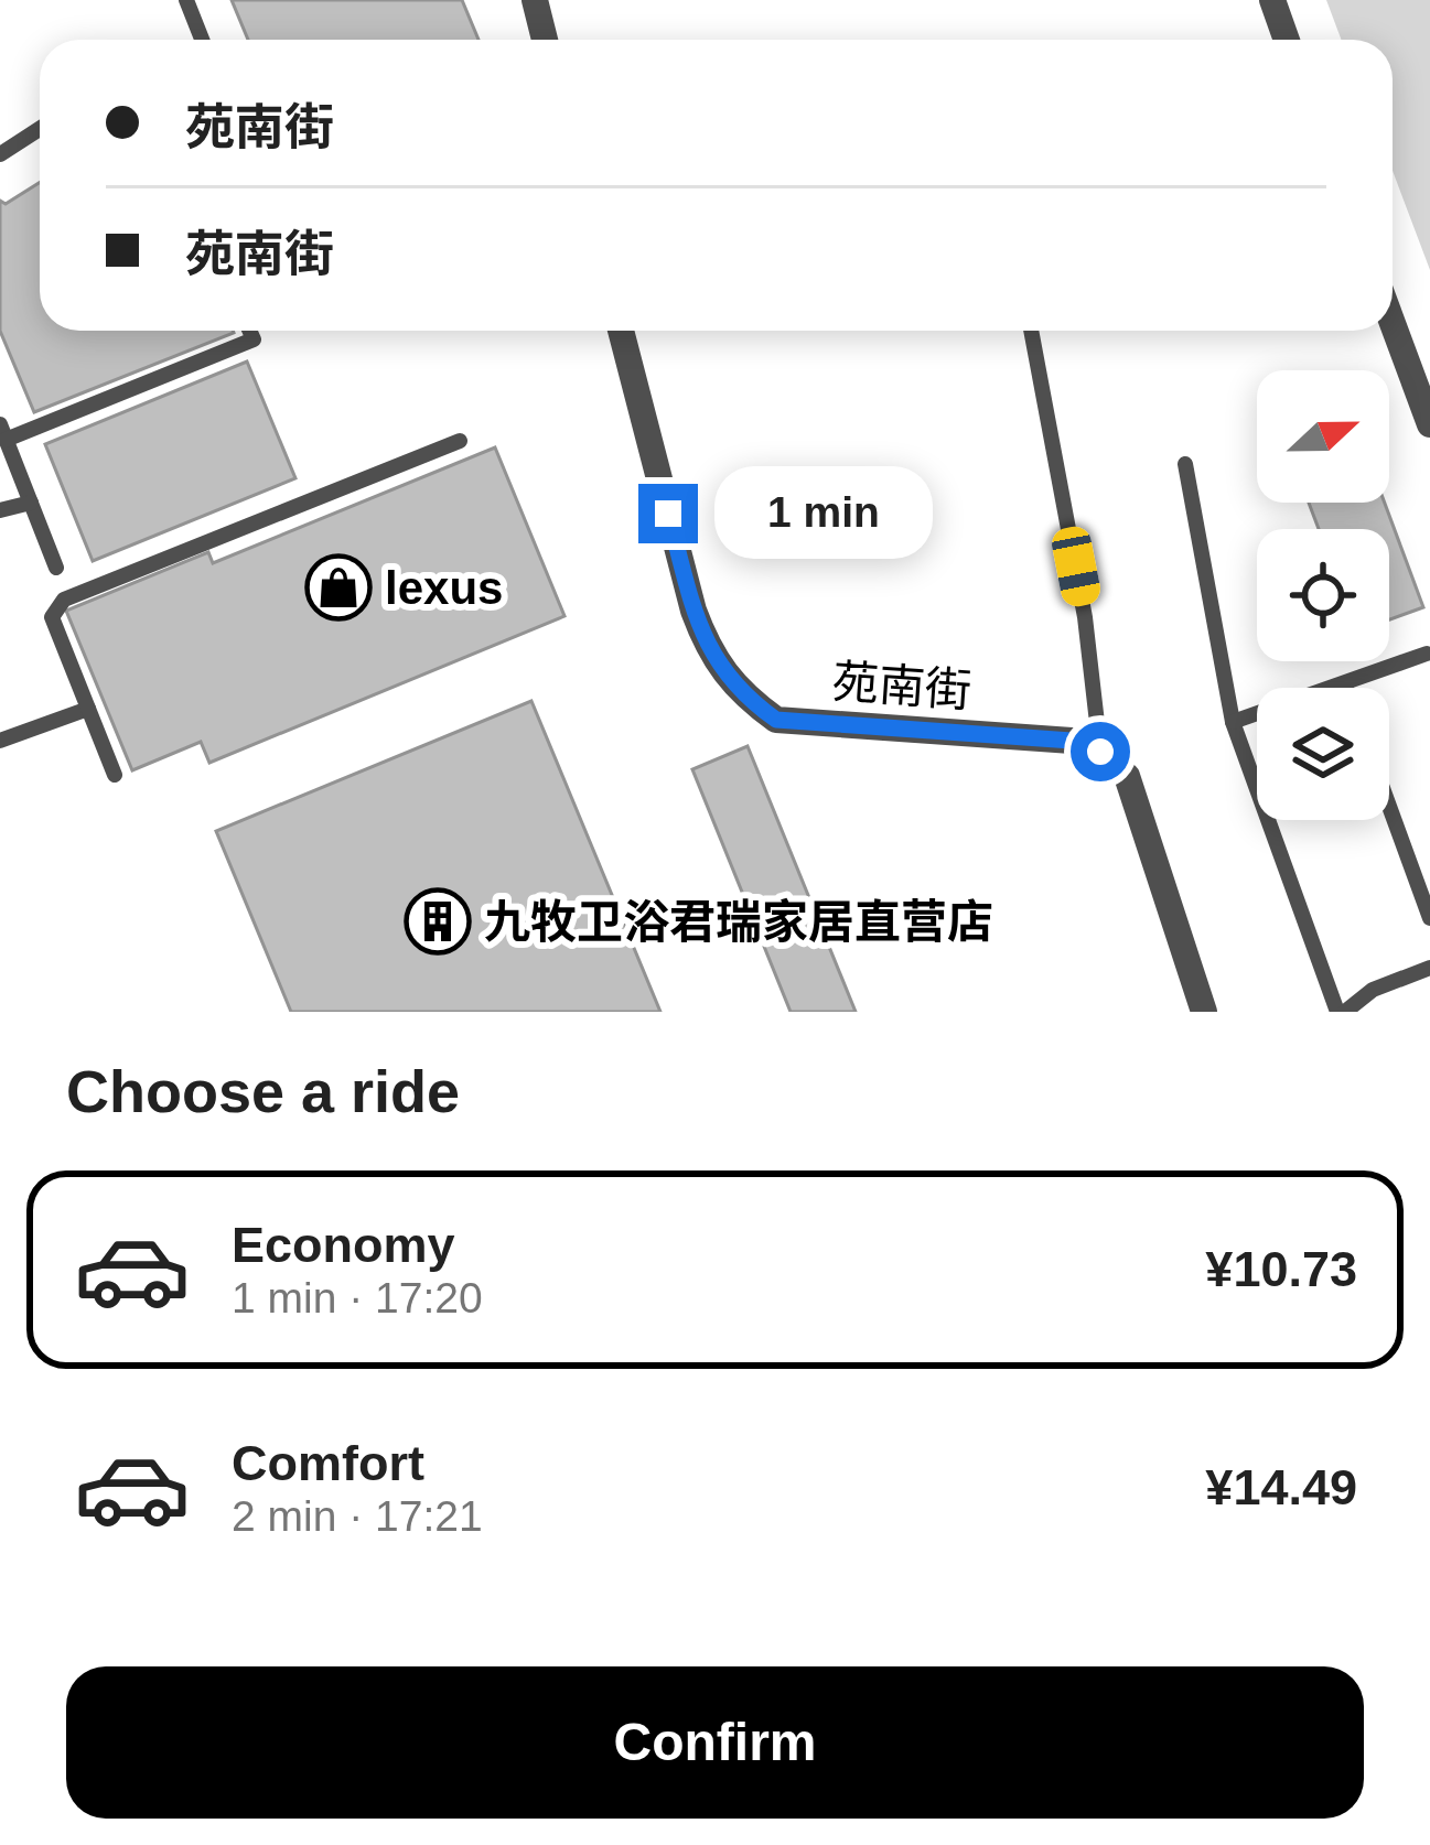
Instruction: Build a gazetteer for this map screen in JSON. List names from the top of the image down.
{
  "streets": {
    "street": ["苑南街"]
  },
  "places": {
    "shop": ["lexus"],
    "building": ["九牧卫浴君瑞家居直营店"]
  },
  "north": "right",
  "page": {
    "banner": ["苑南街", "苑南街"],
    "bubble": "1 min",
    "heading": "Choose a ride",
    "list": [
      {
        "name": "Economy",
        "note": "1 min · 17:20",
        "value": "¥10.73"
      },
      {
        "name": "Comfort",
        "note": "2 min · 17:21",
        "value": "¥14.49"
      }
    ],
    "buttons": "Confirm"
  }
}
